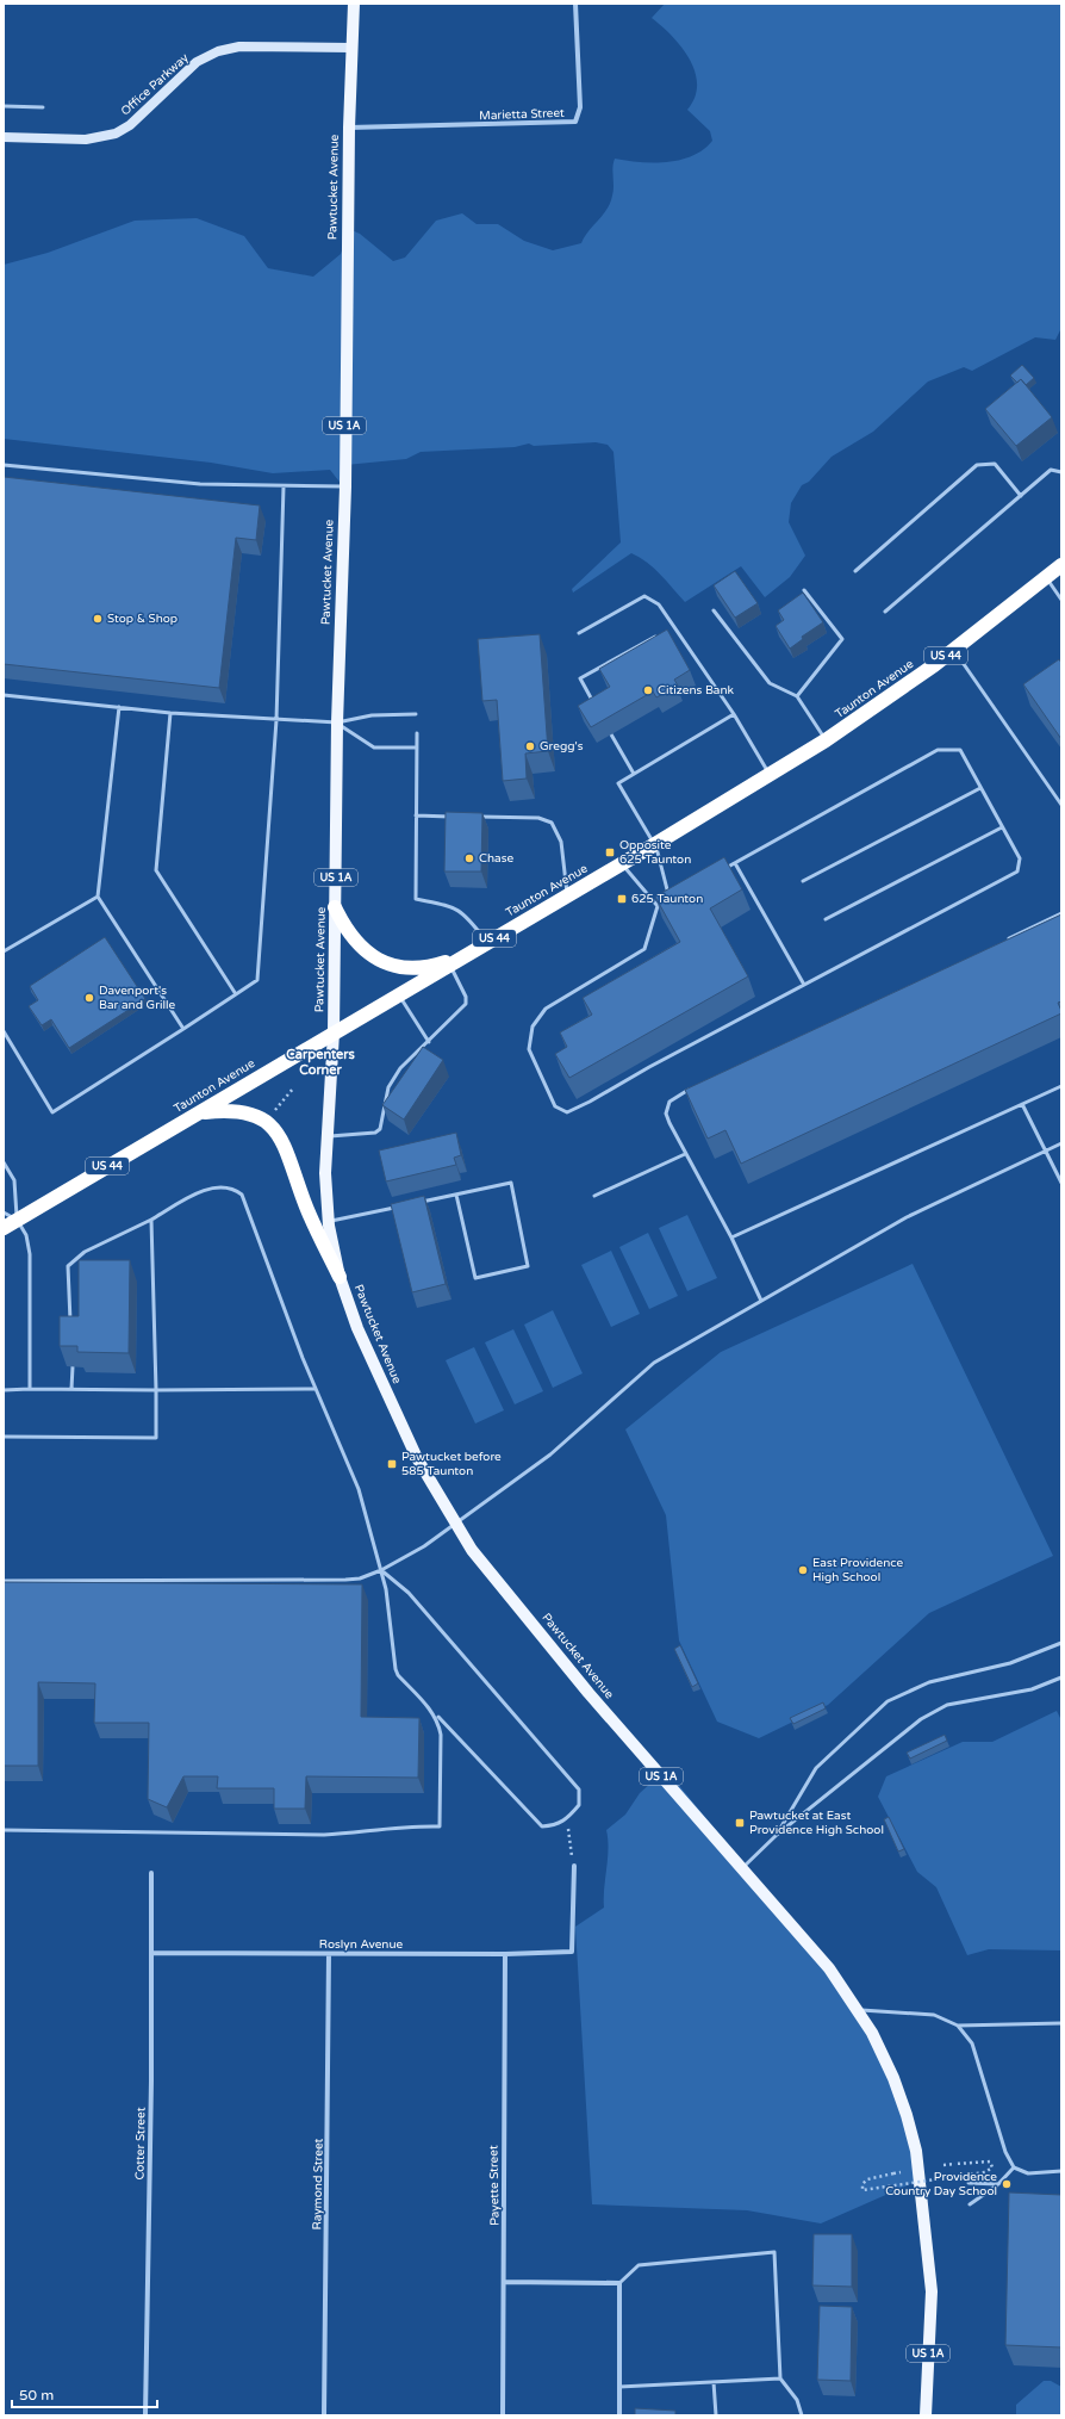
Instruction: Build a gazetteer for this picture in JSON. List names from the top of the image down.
{
  "streets": {
    "highway": ["US 44", "Taunton Avenue"],
    "main road": ["Pawtucket Avenue", "US 1A"],
    "street": [
      "Office Parkway",
      "Marietta Street",
      "Roslyn Avenue",
      "Cotter Street",
      "Raymond Street",
      "Payette Street"
    ]
  },
  "crossings": [
    ["Office Parkway", "Pawtucket Avenue"],
    ["Marietta Street", "Pawtucket Avenue"],
    ["Pawtucket Avenue", "Taunton Avenue"],
    ["Roslyn Avenue", "Cotter Street"],
    ["Roslyn Avenue", "Raymond Street"],
    ["Roslyn Avenue", "Payette Street"]
  ],
  "districts": ["Carpenters Corner"],
  "places": {
    "other": [
      "Stop & Shop",
      "Citizens Bank",
      "Gregg's",
      "Chase",
      "Davenport's Bar and Grille",
      "East Providence High School",
      "Providence Country Day School"
    ],
    "transit": [
      "Opposite 625 Taunton",
      "625 Taunton",
      "Pawtucket before 585 Taunton",
      "Pawtucket at East Providence High School"
    ]
  },
  "scale_bar": "50 m"
}
